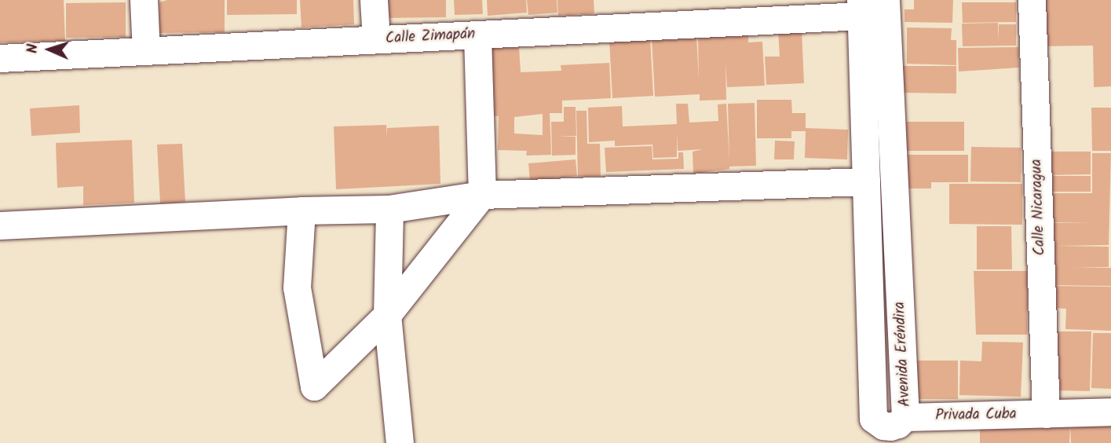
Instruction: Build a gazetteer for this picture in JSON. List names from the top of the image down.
{
  "streets": {
    "street": [
      "Calle Zimapán",
      "Calle Nicaragua",
      "Avenida Eréndira",
      "Privada Cuba"
    ]
  },
  "crossings": [
    ["Calle Zimapán", "Avenida Eréndira"],
    ["Calle Nicaragua", "Privada Cuba"],
    ["Avenida Eréndira", "Privada Cuba"]
  ],
  "north": "left"
}
